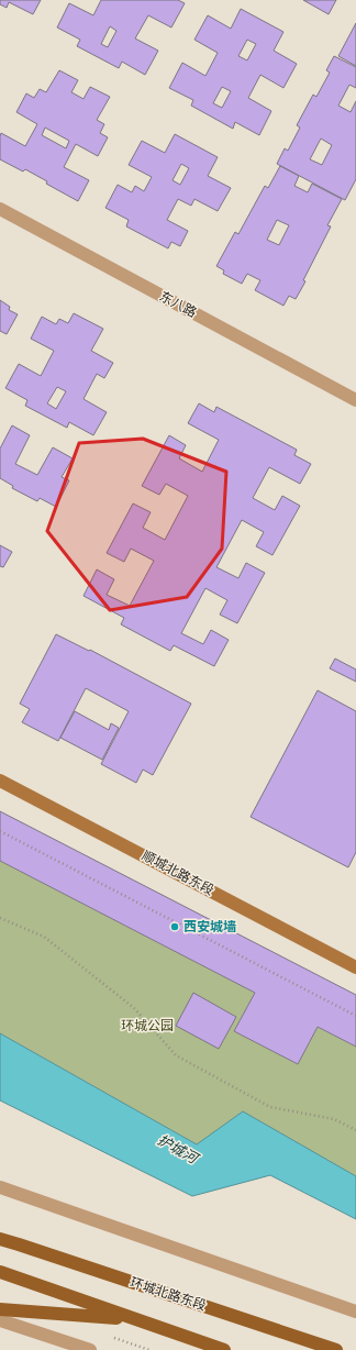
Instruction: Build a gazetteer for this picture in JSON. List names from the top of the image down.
{
  "streets": {
    "main road": ["环城北路东段"],
    "street": ["东八路", "顺城北路东段"]
  },
  "water": ["护城河"],
  "parks": ["环城公园"],
  "places": ["西安城墙"]
}
